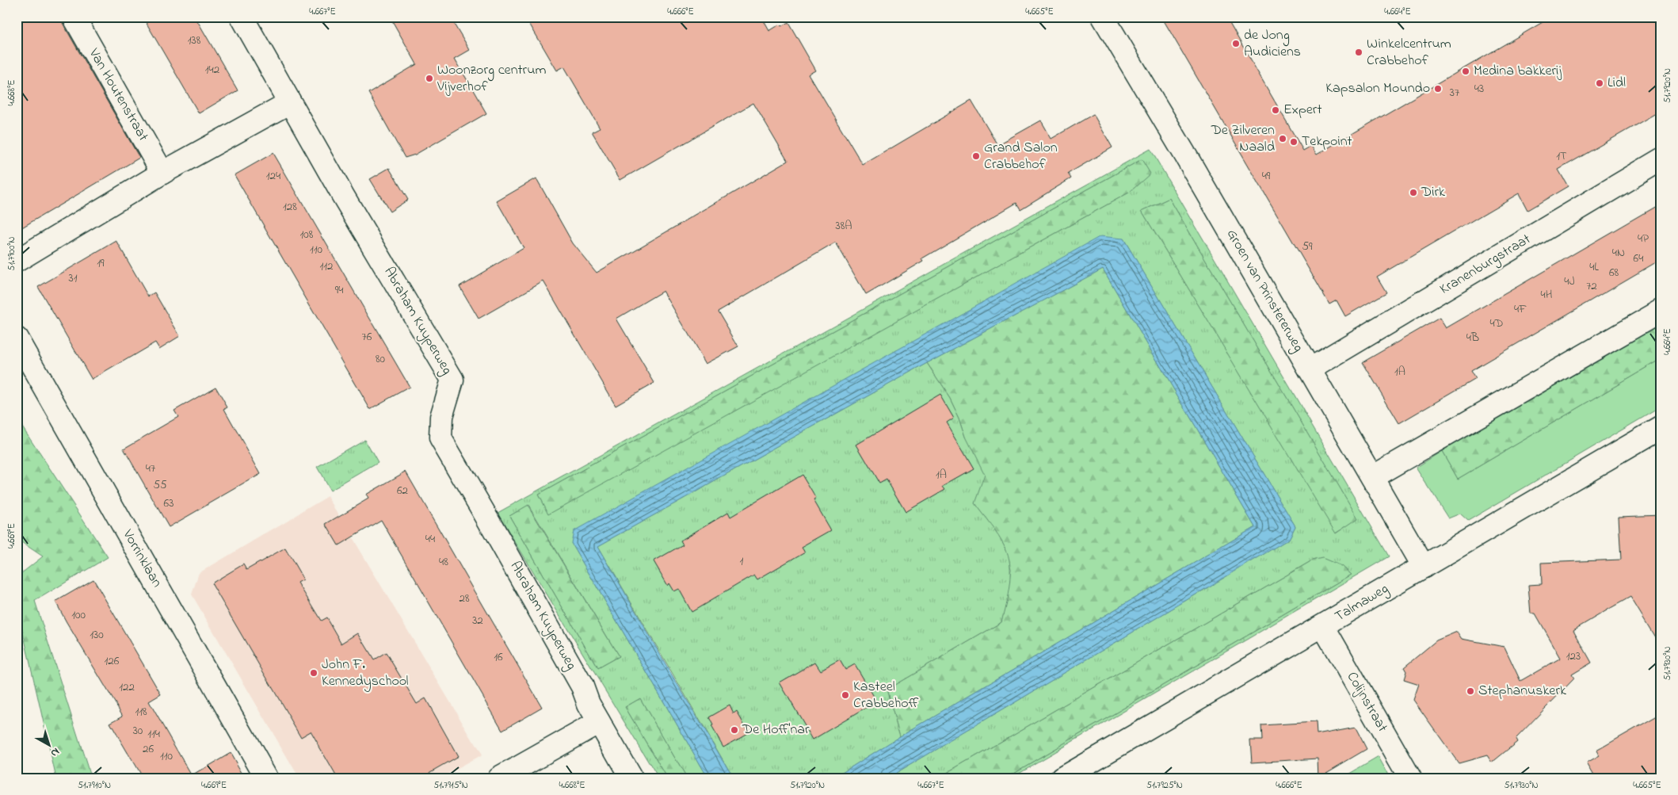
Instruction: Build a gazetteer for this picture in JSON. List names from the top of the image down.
{
  "streets": {
    "street": [
      "Van Houtenstraat",
      "Kranenburgstraat",
      "Groen van Prinstererweg",
      "Abraham Kuyperweg",
      "Vorrinklaan",
      "Talmaweg",
      "Colijnstraat"
    ]
  },
  "crossings": [
    ["Kranenburgstraat", "Groen van Prinstererweg"],
    ["Groen van Prinstererweg", "Talmaweg"],
    ["Talmaweg", "Colijnstraat"]
  ],
  "places": [
    "de Jong Audiciens",
    "Winkelcentrum Crabbehof",
    "Medina bakkerij",
    "Woonzorg centrum Vijverhof",
    "Lidl",
    "Kapsalon Moundo",
    "Expert",
    "De Zilveren Naald",
    "Tekpoint",
    "Grand Salon Crabbehof",
    "Dirk",
    "John F. Kennedyschool",
    "Stephanuskerk",
    "Kasteel Crabbehoff",
    "De Hoff'nar"
  ],
  "house_numbers": [
    "138",
    "142",
    "43",
    "37",
    "1T",
    "124",
    "49",
    "128",
    "38A",
    "108",
    "4P",
    "59",
    "110",
    "4N",
    "64",
    "19",
    "112",
    "4L",
    "68",
    "31",
    "4J",
    "72",
    "94",
    "4H",
    "4F",
    "4D",
    "76",
    "4B",
    "80",
    "1A",
    "47",
    "1A",
    "55",
    "62",
    "63",
    "44",
    "1",
    "48",
    "28",
    "100",
    "32",
    "130",
    "123",
    "16",
    "126",
    "122",
    "118",
    "30",
    "114",
    "26",
    "110"
  ],
  "north": "bottom right",
  "coordinates": [
    "4.667°E",
    "4.666°E",
    "4.665°E",
    "4.664°E",
    "51.7920°N",
    "4.668°E",
    "51.7900°N",
    "4.669°E",
    "51.7930°N",
    "51.7910°N",
    "51.7915°N",
    "51.7925°N"
  ]
}
